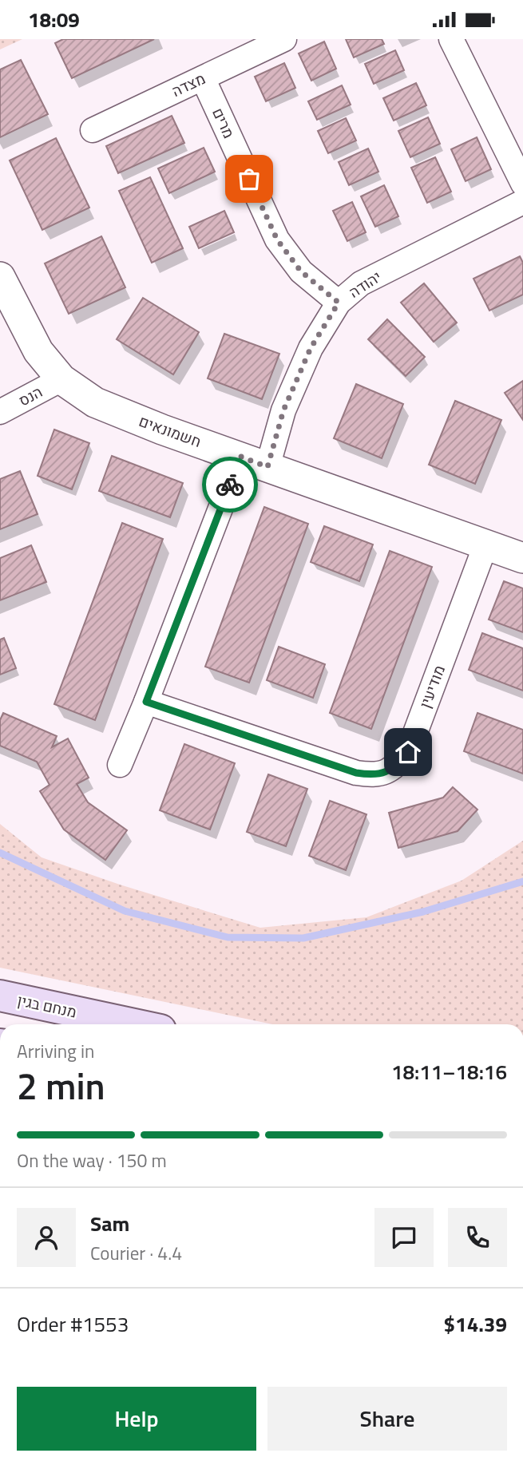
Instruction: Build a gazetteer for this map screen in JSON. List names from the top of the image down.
{
  "streets": {
    "main road": ["מנחם בגין"],
    "street": [
      "מצדה",
      "מרים",
      "יהודה",
      "הנס",
      "חשמונאים",
      "מודיעין"
    ]
  },
  "crossings": [
    ["מצדה", "מרים"],
    ["מרים", "יהודה"],
    ["יהודה", "חשמונאים"],
    ["הנס", "חשמונאים"],
    ["חשמונאים", "מודיעין"]
  ],
  "page": {
    "status": "18:09",
    "heading": ["2 min", "Arriving in", "18:11–18:16"],
    "panel": [
      "Sam",
      "Courier · 4.4",
      "Order #1553",
      "$14.39"
    ],
    "bar": "On the way · 150 m",
    "buttons": ["Help", "Share"]
  }
}
